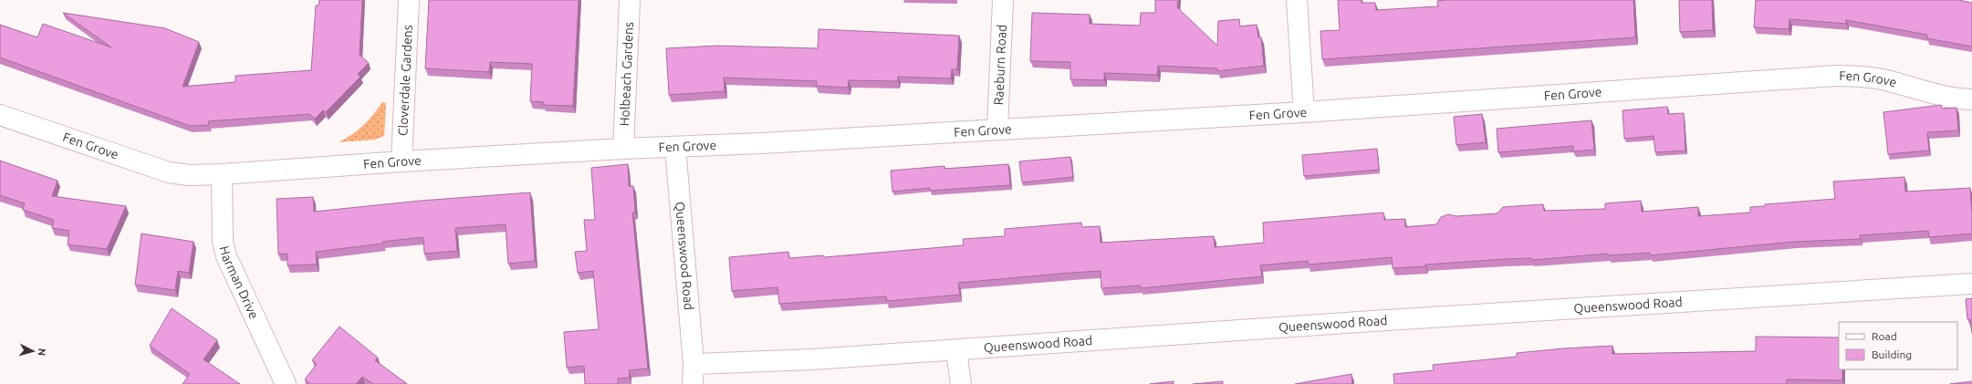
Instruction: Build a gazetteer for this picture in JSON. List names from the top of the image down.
{
  "streets": {
    "street": [
      "Raeburn Road",
      "Holbeach Gardens",
      "Cloverdale Gardens",
      "Fen Grove",
      "Queenswood Road",
      "Harman Drive"
    ]
  },
  "crossings": [
    ["Raeburn Road", "Fen Grove"],
    ["Holbeach Gardens", "Fen Grove"],
    ["Cloverdale Gardens", "Fen Grove"],
    ["Fen Grove", "Queenswood Road"],
    ["Fen Grove", "Harman Drive"]
  ],
  "legend": ["Road", "Building"],
  "north": "right"
}
